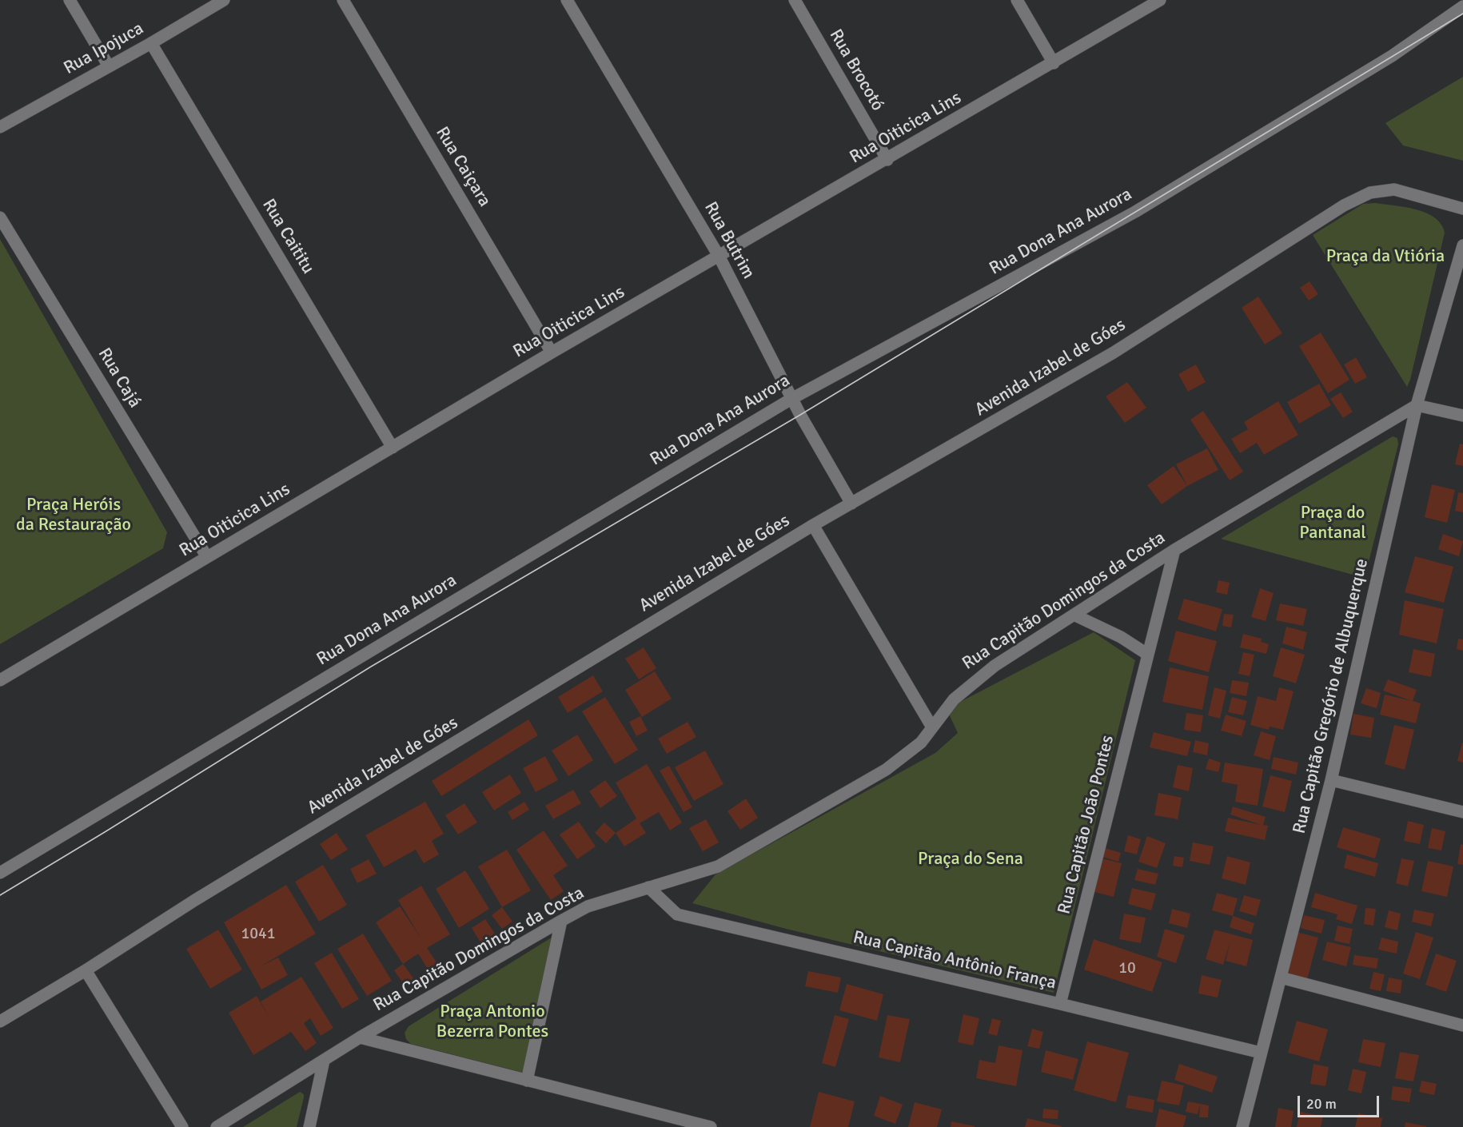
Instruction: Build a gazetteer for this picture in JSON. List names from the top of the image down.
{
  "streets": {
    "street": [
      "Rua Ipojuca",
      "Rua Brocotó",
      "Rua Oiticica Lins",
      "Rua Caiçara",
      "Rua Dona Ana Aurora",
      "Rua Caititu",
      "Rua Butrim",
      "Avenida Izabel de Góes",
      "Rua Cajá",
      "Rua Capitão Domingos da Costa",
      "Rua Capitão Gregório de Albuquerque",
      "Rua Capitão João Pontes",
      "Rua Capitão Antônio França"
    ]
  },
  "crossings": [
    ["Rua Ipojuca", "Rua Caititu"],
    ["Rua Brocotó", "Rua Oiticica Lins"],
    ["Rua Oiticica Lins", "Rua Caiçara"],
    ["Rua Oiticica Lins", "Rua Caititu"],
    ["Rua Oiticica Lins", "Rua Butrim"],
    ["Rua Oiticica Lins", "Rua Cajá"],
    ["Rua Dona Ana Aurora", "Rua Butrim"],
    ["Rua Butrim", "Avenida Izabel de Góes"],
    ["Rua Capitão Domingos da Costa", "Rua Capitão Gregório de Albuquerque"],
    ["Rua Capitão Domingos da Costa", "Rua Capitão João Pontes"],
    ["Rua Capitão Domingos da Costa", "Rua Capitão Antônio França"],
    ["Rua Capitão Gregório de Albuquerque", "Rua Capitão Antônio França"],
    ["Rua Capitão João Pontes", "Rua Capitão Antônio França"]
  ],
  "parks": [
    "Praça da Vtiória",
    "Praça Heróis da Restauração",
    "Praça do Pantanal",
    "Praça do Sena",
    "Praça Antonio Bezerra Pontes"
  ],
  "house_numbers": ["1041", "10"],
  "scale_bar": "20 m"
}
